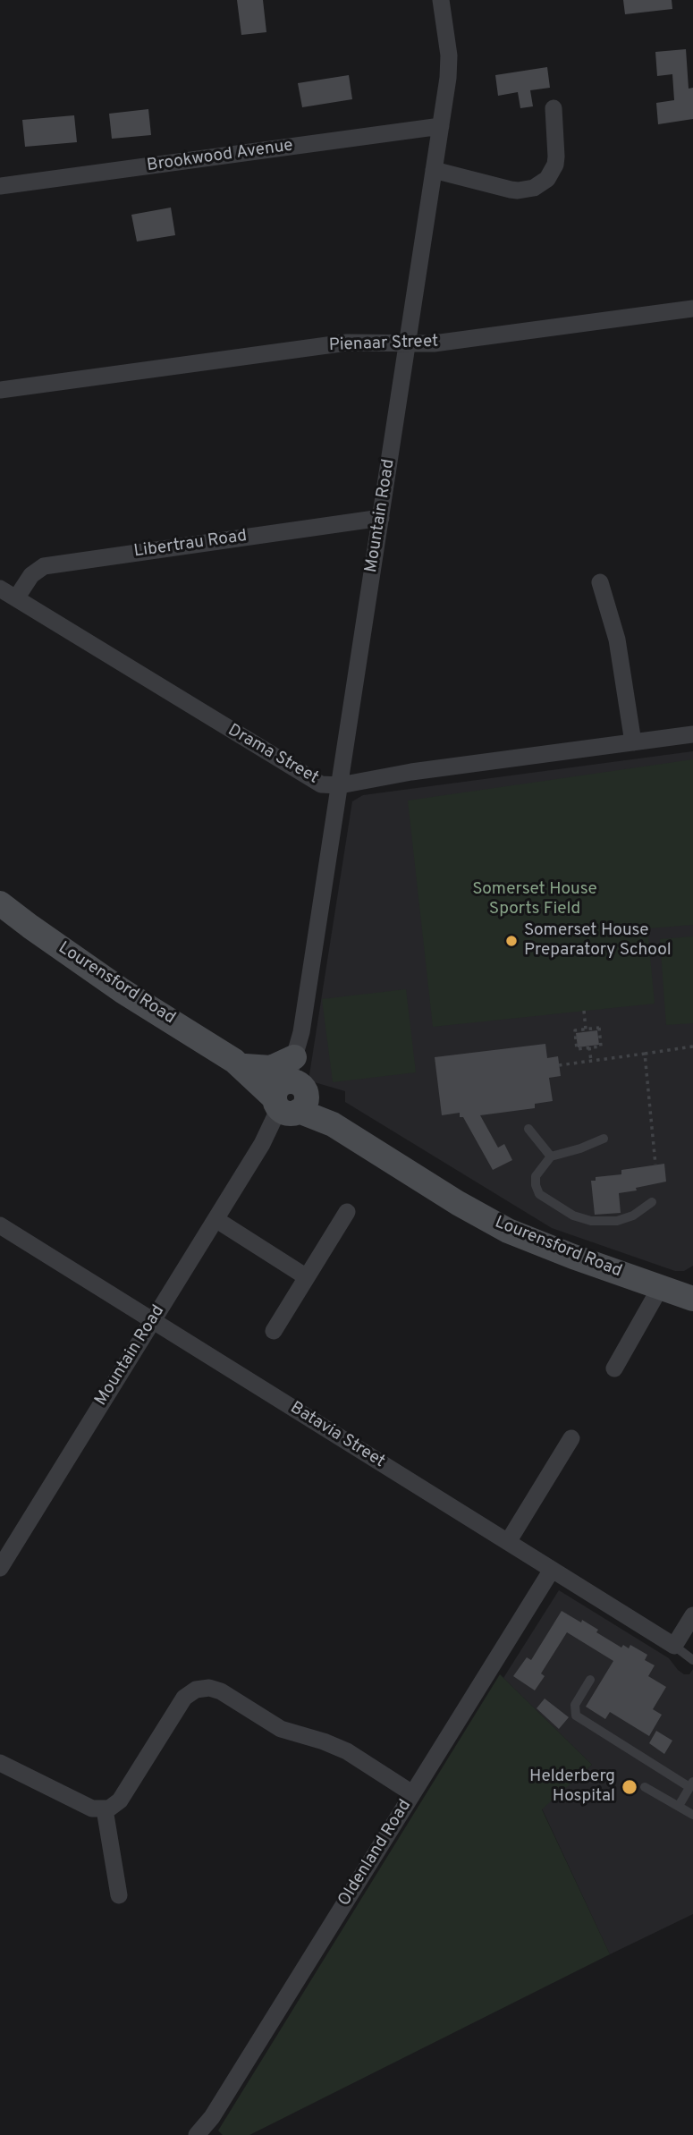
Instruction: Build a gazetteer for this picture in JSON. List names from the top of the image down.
{
  "streets": {
    "street": [
      "Brookwood Avenue",
      "Pienaar Street",
      "Mountain Road",
      "Libertrau Road",
      "Drama Street",
      "Lourensford Road",
      "Batavia Street",
      "Oldenland Road"
    ]
  },
  "crossings": [
    ["Brookwood Avenue", "Mountain Road"],
    ["Pienaar Street", "Mountain Road"],
    ["Mountain Road", "Libertrau Road"],
    ["Mountain Road", "Drama Street"],
    ["Mountain Road", "Lourensford Road"],
    ["Mountain Road", "Batavia Street"],
    ["Libertrau Road", "Drama Street"],
    ["Batavia Street", "Oldenland Road"]
  ],
  "parks": ["Somerset House Sports Field"],
  "places": ["Somerset House Preparatory School", "Helderberg Hospital"]
}
